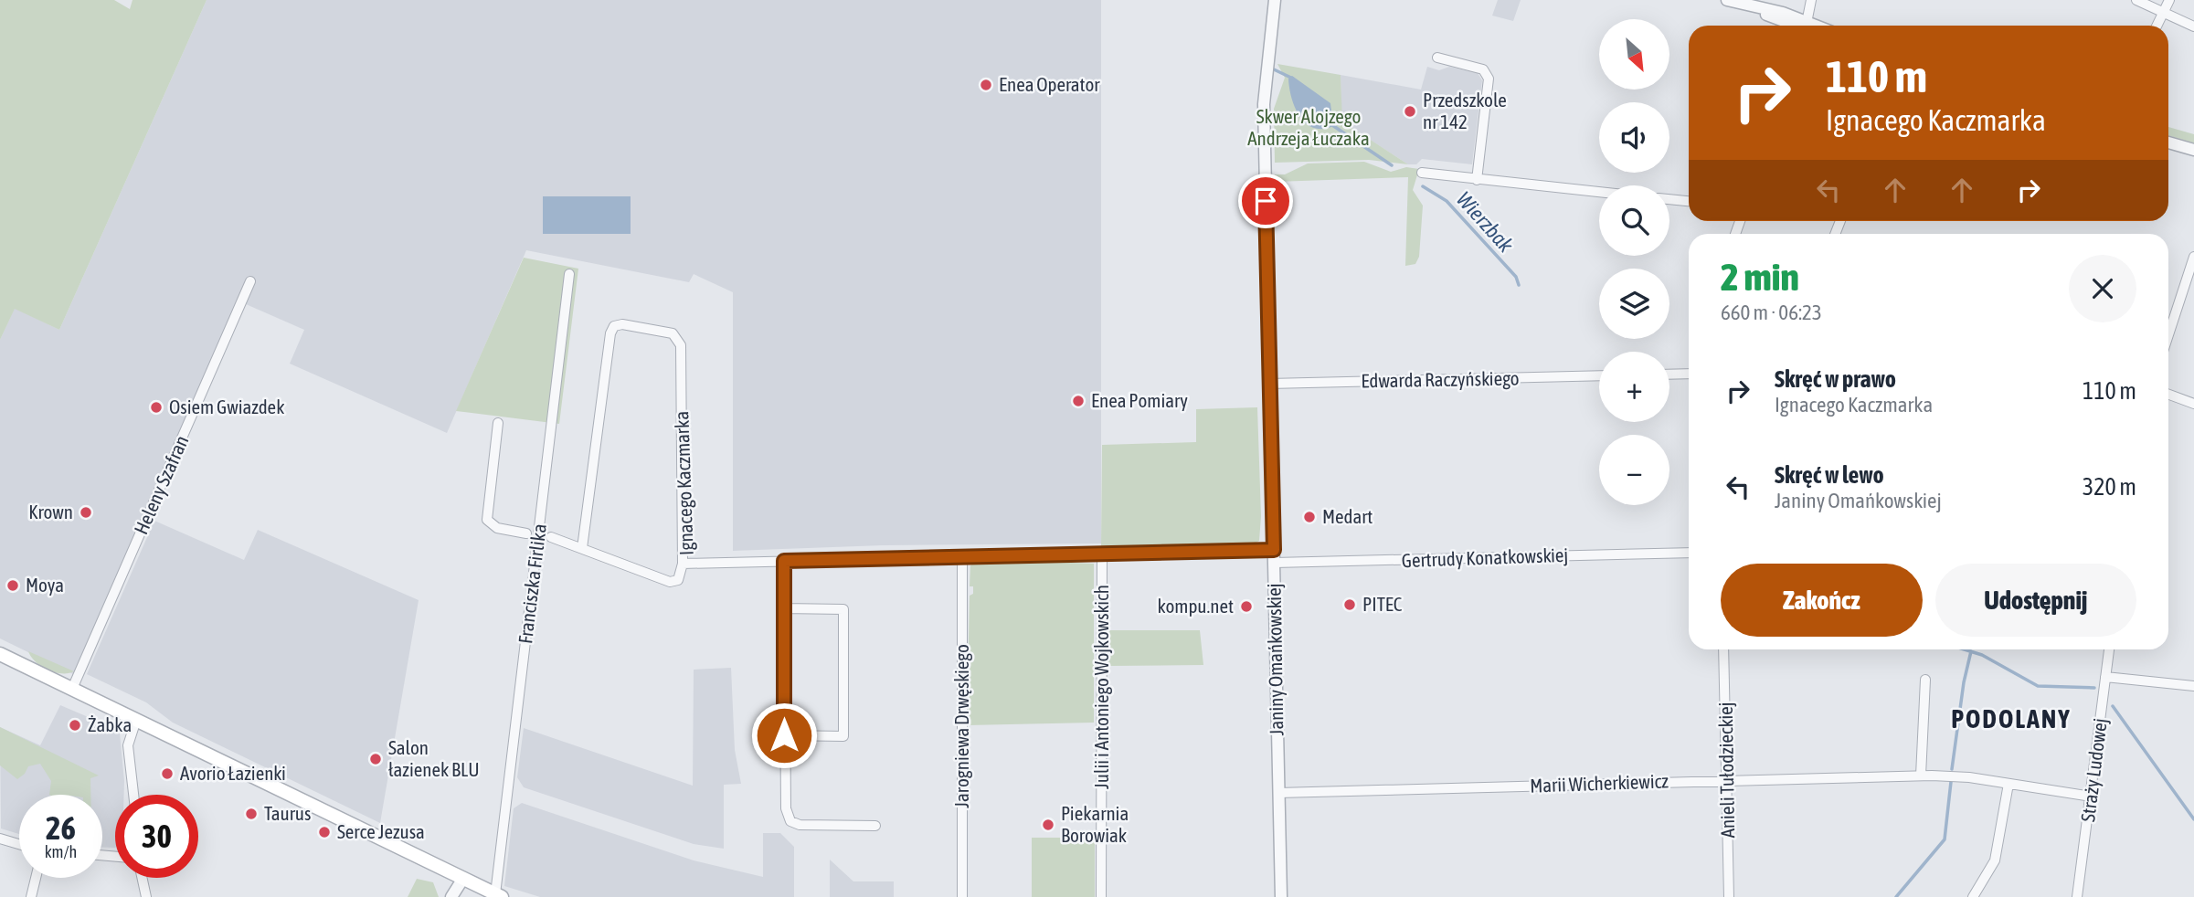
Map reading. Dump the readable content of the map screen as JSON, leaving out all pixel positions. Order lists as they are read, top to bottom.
{
  "streets": {
    "street": [
      "Edwarda Raczyńskiego",
      "Ignacego Kaczmarka",
      "Heleny Szafran",
      "Gertrudy Konatkowskiej",
      "Franciszka Firlika",
      "Janiny Omańkowskiej",
      "Julii i Antoniego Wojkowskich",
      "Jarogniewa Drwęskiego",
      "Anieli Tułodzieckiej",
      "Straży Ludowej",
      "Marii Wicherkiewicz"
    ]
  },
  "crossings": [
    ["Edwarda Raczyńskiego", "Janiny Omańkowskiej"],
    ["Ignacego Kaczmarka", "Franciszka Firlika"],
    ["Ignacego Kaczmarka", "Janiny Omańkowskiej"],
    ["Ignacego Kaczmarka", "Julii i Antoniego Wojkowskich"],
    ["Ignacego Kaczmarka", "Jarogniewa Drwęskiego"],
    ["Gertrudy Konatkowskiej", "Janiny Omańkowskiej"],
    ["Janiny Omańkowskiej", "Marii Wicherkiewicz"],
    ["Anieli Tułodzieckiej", "Marii Wicherkiewicz"],
    ["Straży Ludowej", "Marii Wicherkiewicz"]
  ],
  "districts": ["PODOLANY"],
  "water": ["Wierzbak"],
  "parks": ["Skwer Alojzego Andrzeja Łuczaka"],
  "places": [
    "Enea Operator",
    "Przedszkole nr 142",
    "Enea Pomiary",
    "Osiem Gwiazdek",
    "Krown",
    "Medart",
    "Moya",
    "PITEC",
    "kompu.net",
    "Żabka",
    "Salon łazienek BLU",
    "Avorio Łazienki",
    "Taurus",
    "Piekarnia Borowiak",
    "Serce Jezusa"
  ],
  "north": "bottom right",
  "page": {
    "map_buttons": ["+", "−"],
    "turn": ["110 m", "Ignacego Kaczmarka"],
    "heading": ["2 min", "660 m · 06:23"],
    "list": [
      {
        "name": "Skręć w prawo",
        "note": "Ignacego Kaczmarka",
        "value": "110 m"
      },
      {
        "name": "Skręć w lewo",
        "note": "Janiny Omańkowskiej",
        "value": "320 m"
      }
    ],
    "buttons": ["Zakończ", "Udostępnij"],
    "speed": "26 km/h",
    "limit": "30"
  }
}
